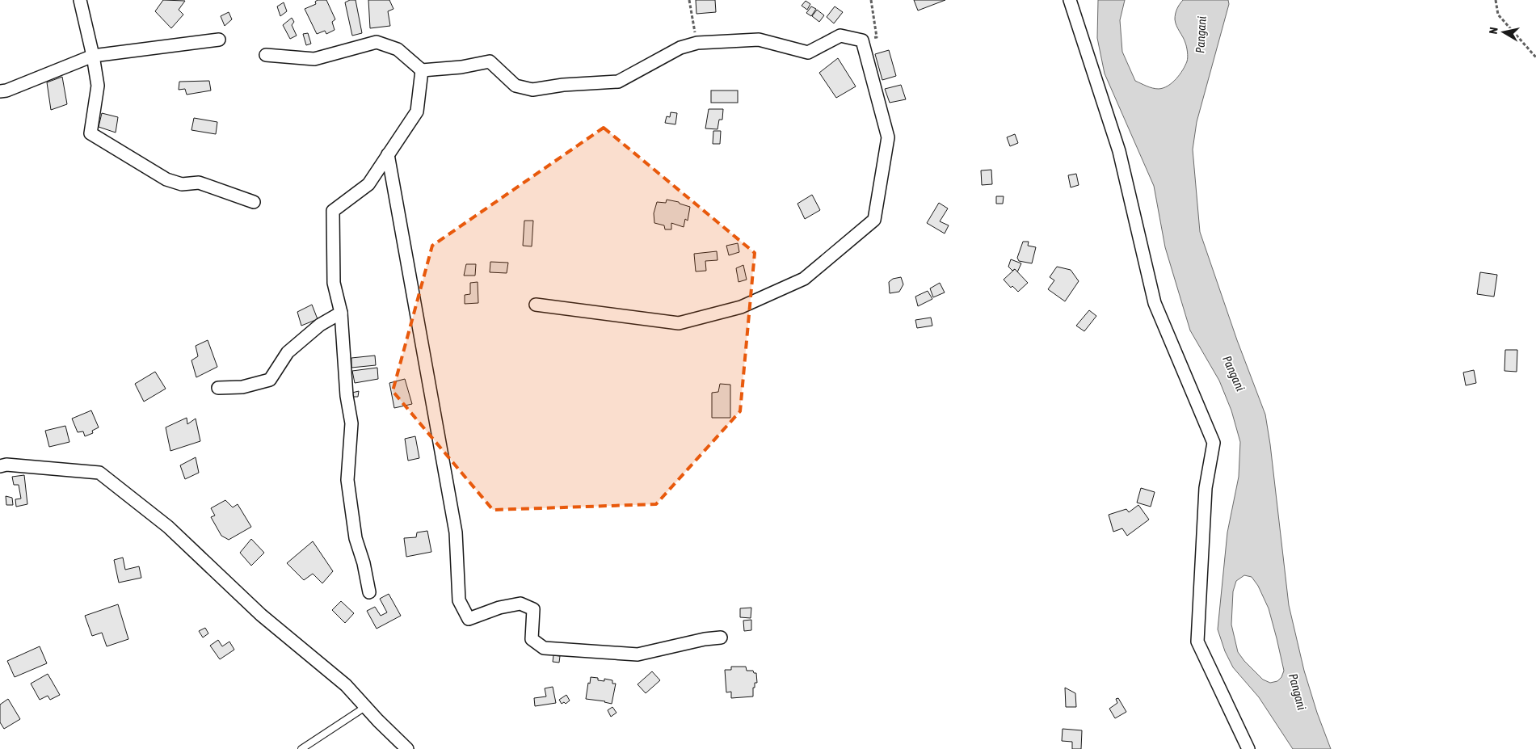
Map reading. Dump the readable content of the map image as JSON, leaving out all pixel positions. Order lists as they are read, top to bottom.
{
  "water": ["Pangani"],
  "north": "left"
}
